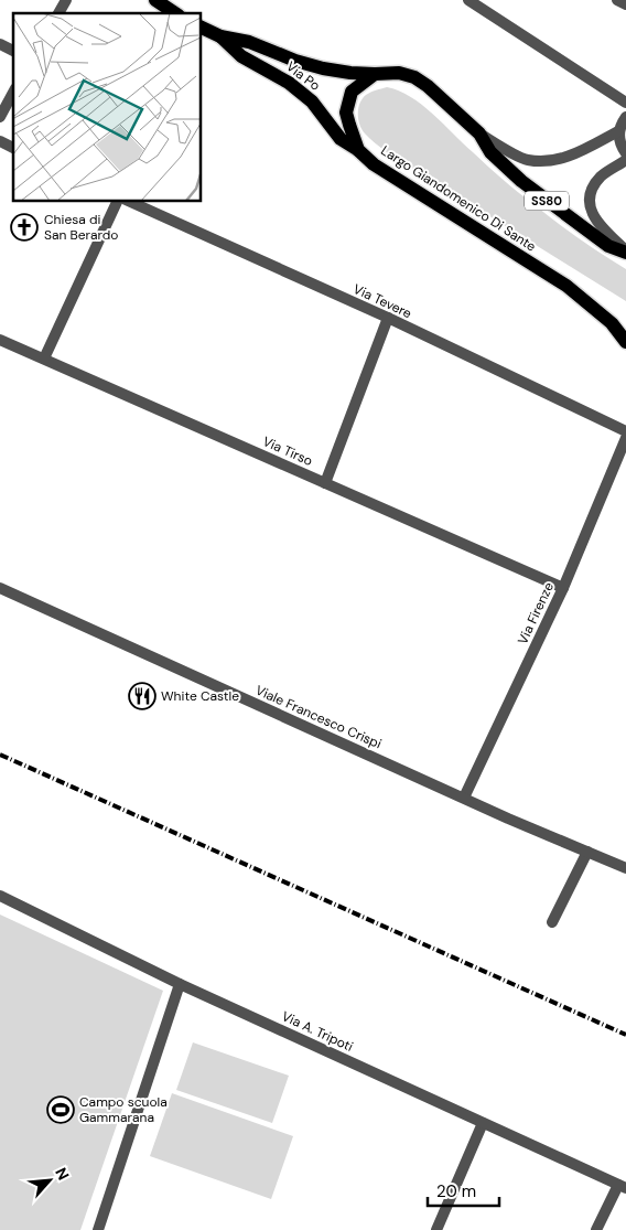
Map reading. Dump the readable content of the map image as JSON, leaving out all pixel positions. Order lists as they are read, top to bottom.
{
  "streets": {
    "main road": ["Via Po", "Largo Giandomenico Di Sante", "SS80"],
    "street": [
      "Via Tevere",
      "Via Tirso",
      "Via Firenze",
      "Viale Francesco Crispi",
      "Via A. Tripoti"
    ]
  },
  "crossings": [
    ["Via Po", "Largo Giandomenico Di Sante"],
    ["Via Po", "SS80"],
    ["Largo Giandomenico Di Sante", "SS80"],
    ["Via Tirso", "Via Firenze"],
    ["Via Firenze", "Viale Francesco Crispi"]
  ],
  "places": {
    "church": ["Chiesa di San Berardo"],
    "restaurant": ["White Castle"],
    "sports": ["Campo scuola Gammarana"]
  },
  "scale_bar": "20 m",
  "north": "top right"
}
